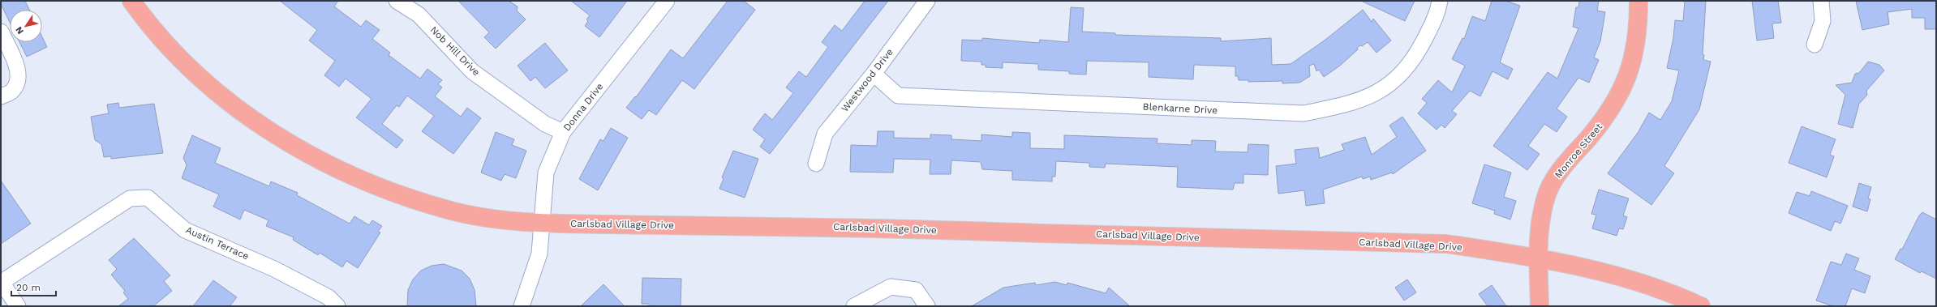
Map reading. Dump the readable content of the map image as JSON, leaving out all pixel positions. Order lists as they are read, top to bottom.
{
  "streets": {
    "main road": ["Monroe Street", "Carlsbad Village Drive"],
    "street": [
      "Nob Hill Drive",
      "Westwood Drive",
      "Donna Drive",
      "Blenkarne Drive",
      "Austin Terrace"
    ]
  },
  "crossings": [
    ["Nob Hill Drive", "Donna Drive"],
    ["Westwood Drive", "Blenkarne Drive"],
    ["Donna Drive", "Carlsbad Village Drive"],
    ["Monroe Street", "Carlsbad Village Drive"]
  ],
  "scale_bar": "20 m",
  "north": "bottom left"
}
